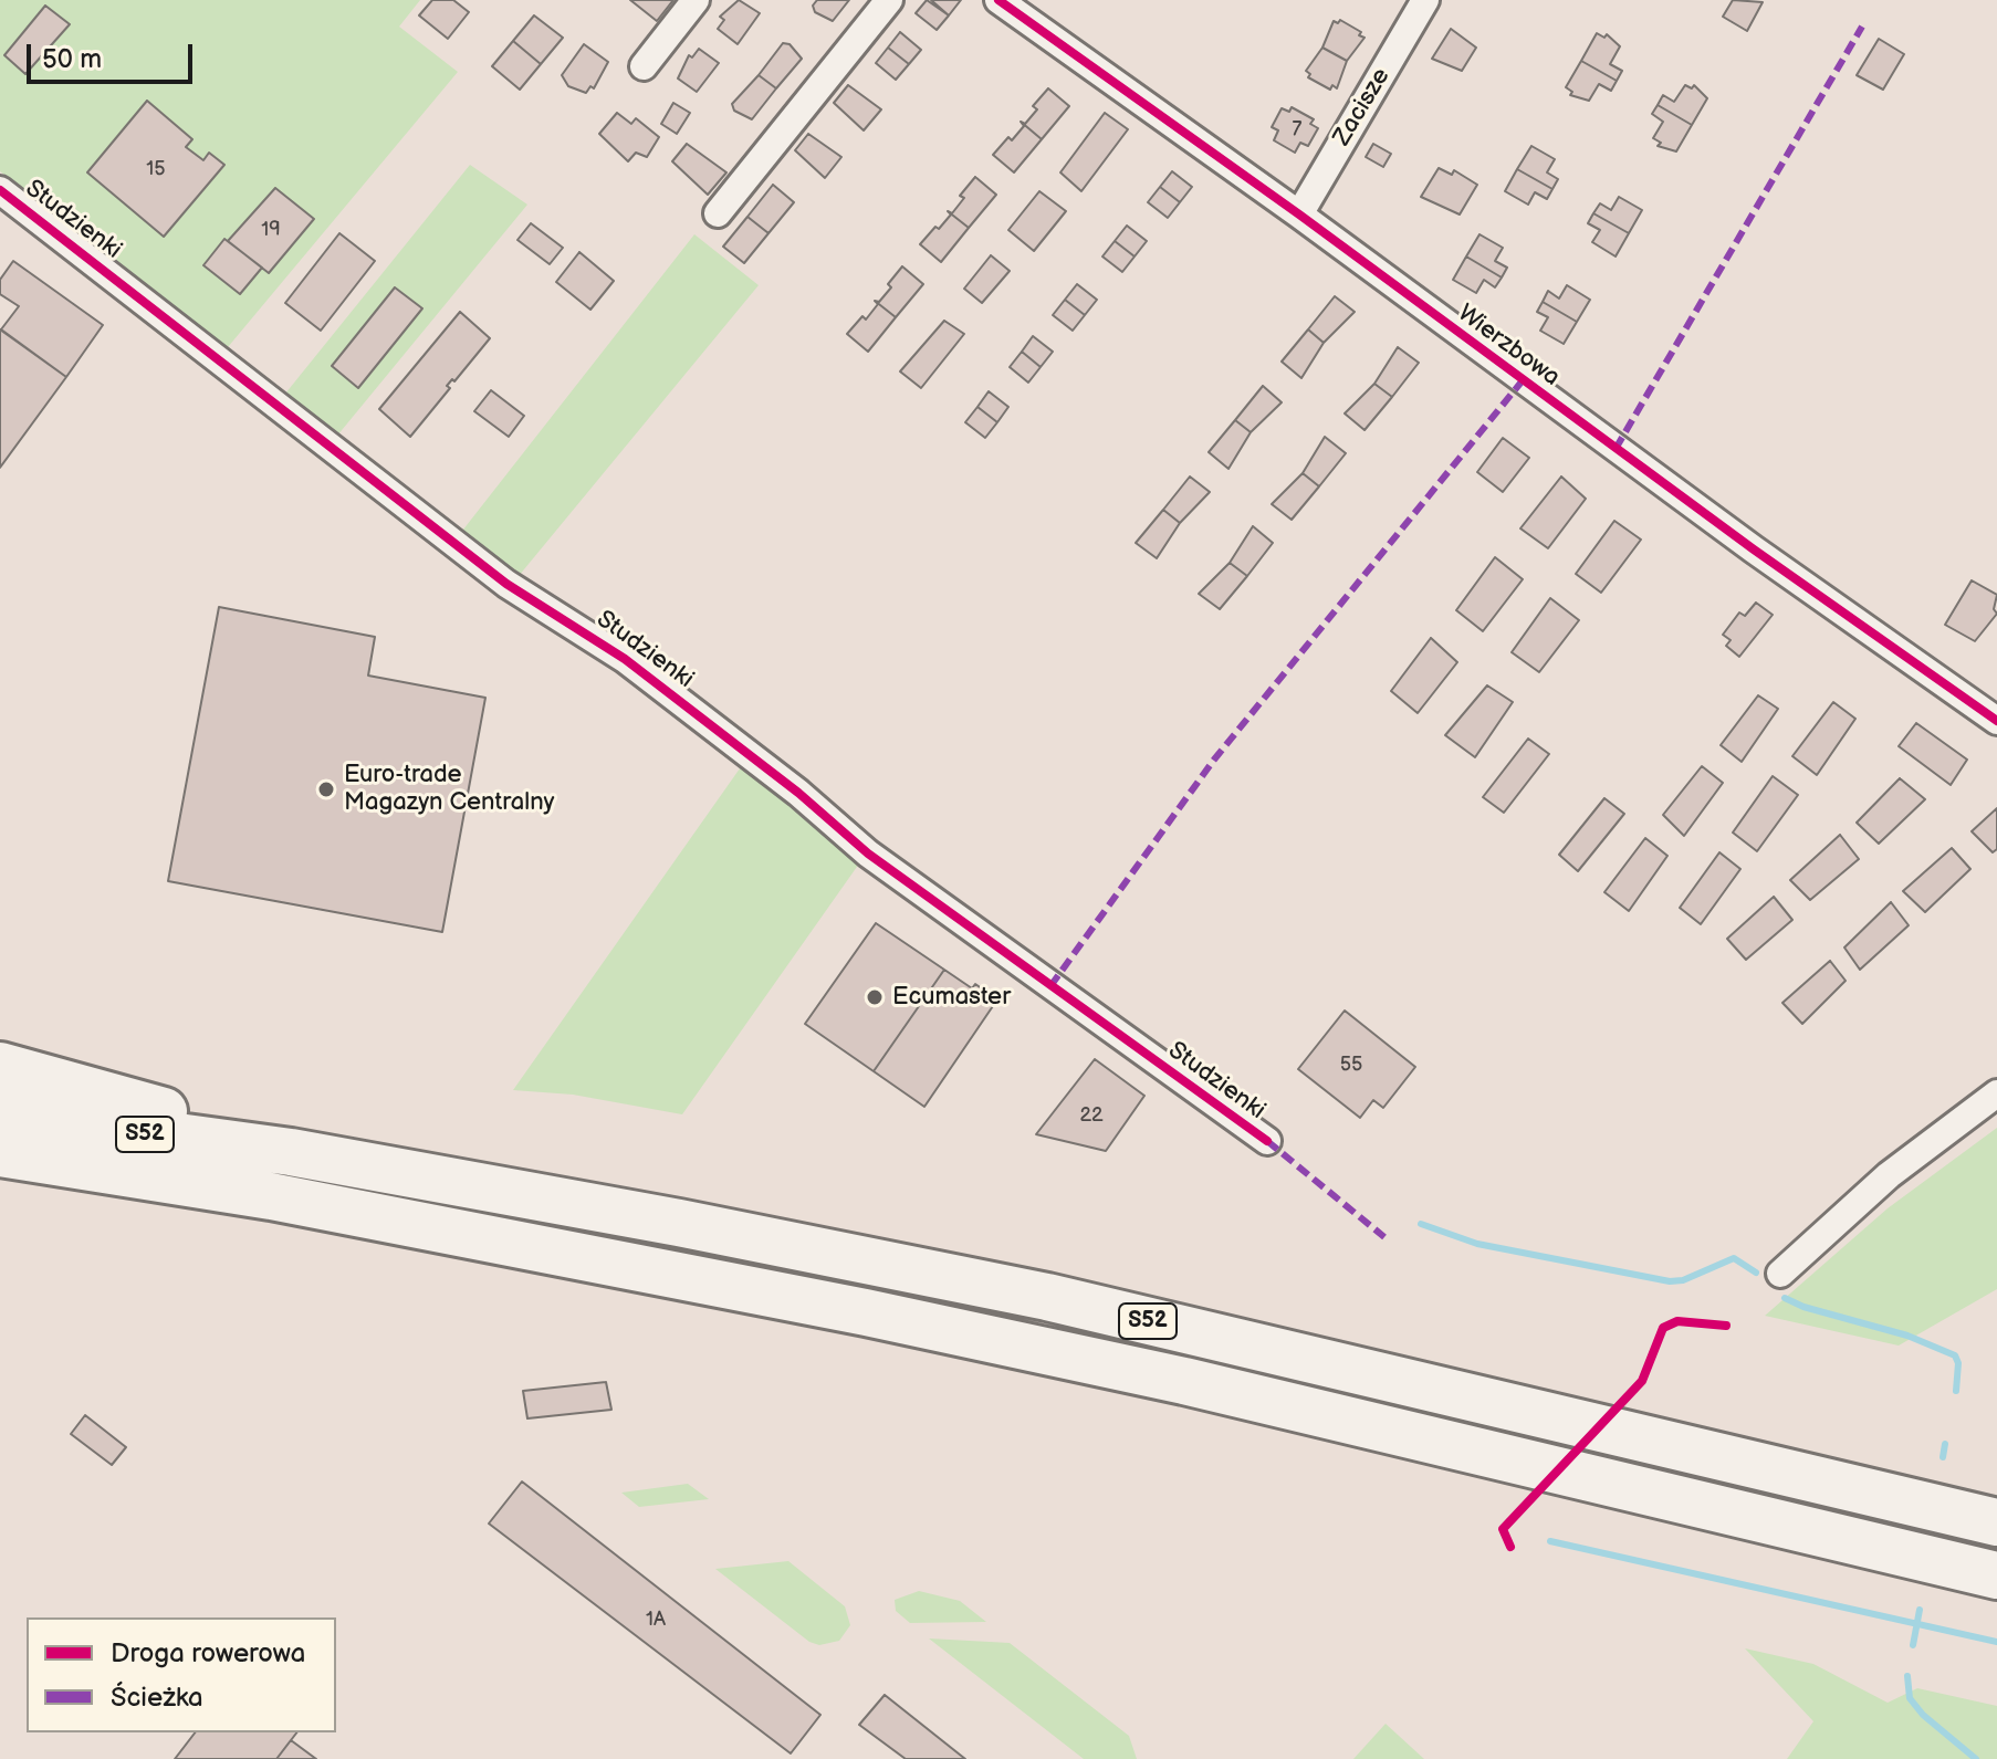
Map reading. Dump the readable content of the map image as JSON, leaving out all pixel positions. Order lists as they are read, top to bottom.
{
  "streets": {
    "highway": ["S52"],
    "street": ["Zacisze", "Studzienki", "Wierzbowa"]
  },
  "crossings": [
    ["Zacisze", "Wierzbowa"]
  ],
  "places": ["Euro-trade Magazyn Centralny", "Ecumaster"],
  "house_numbers": [
    "7",
    "15",
    "19",
    "55",
    "22",
    "1A"
  ],
  "legend": ["Droga rowerowa", "Ścieżka"],
  "scale_bar": "50 m"
}
